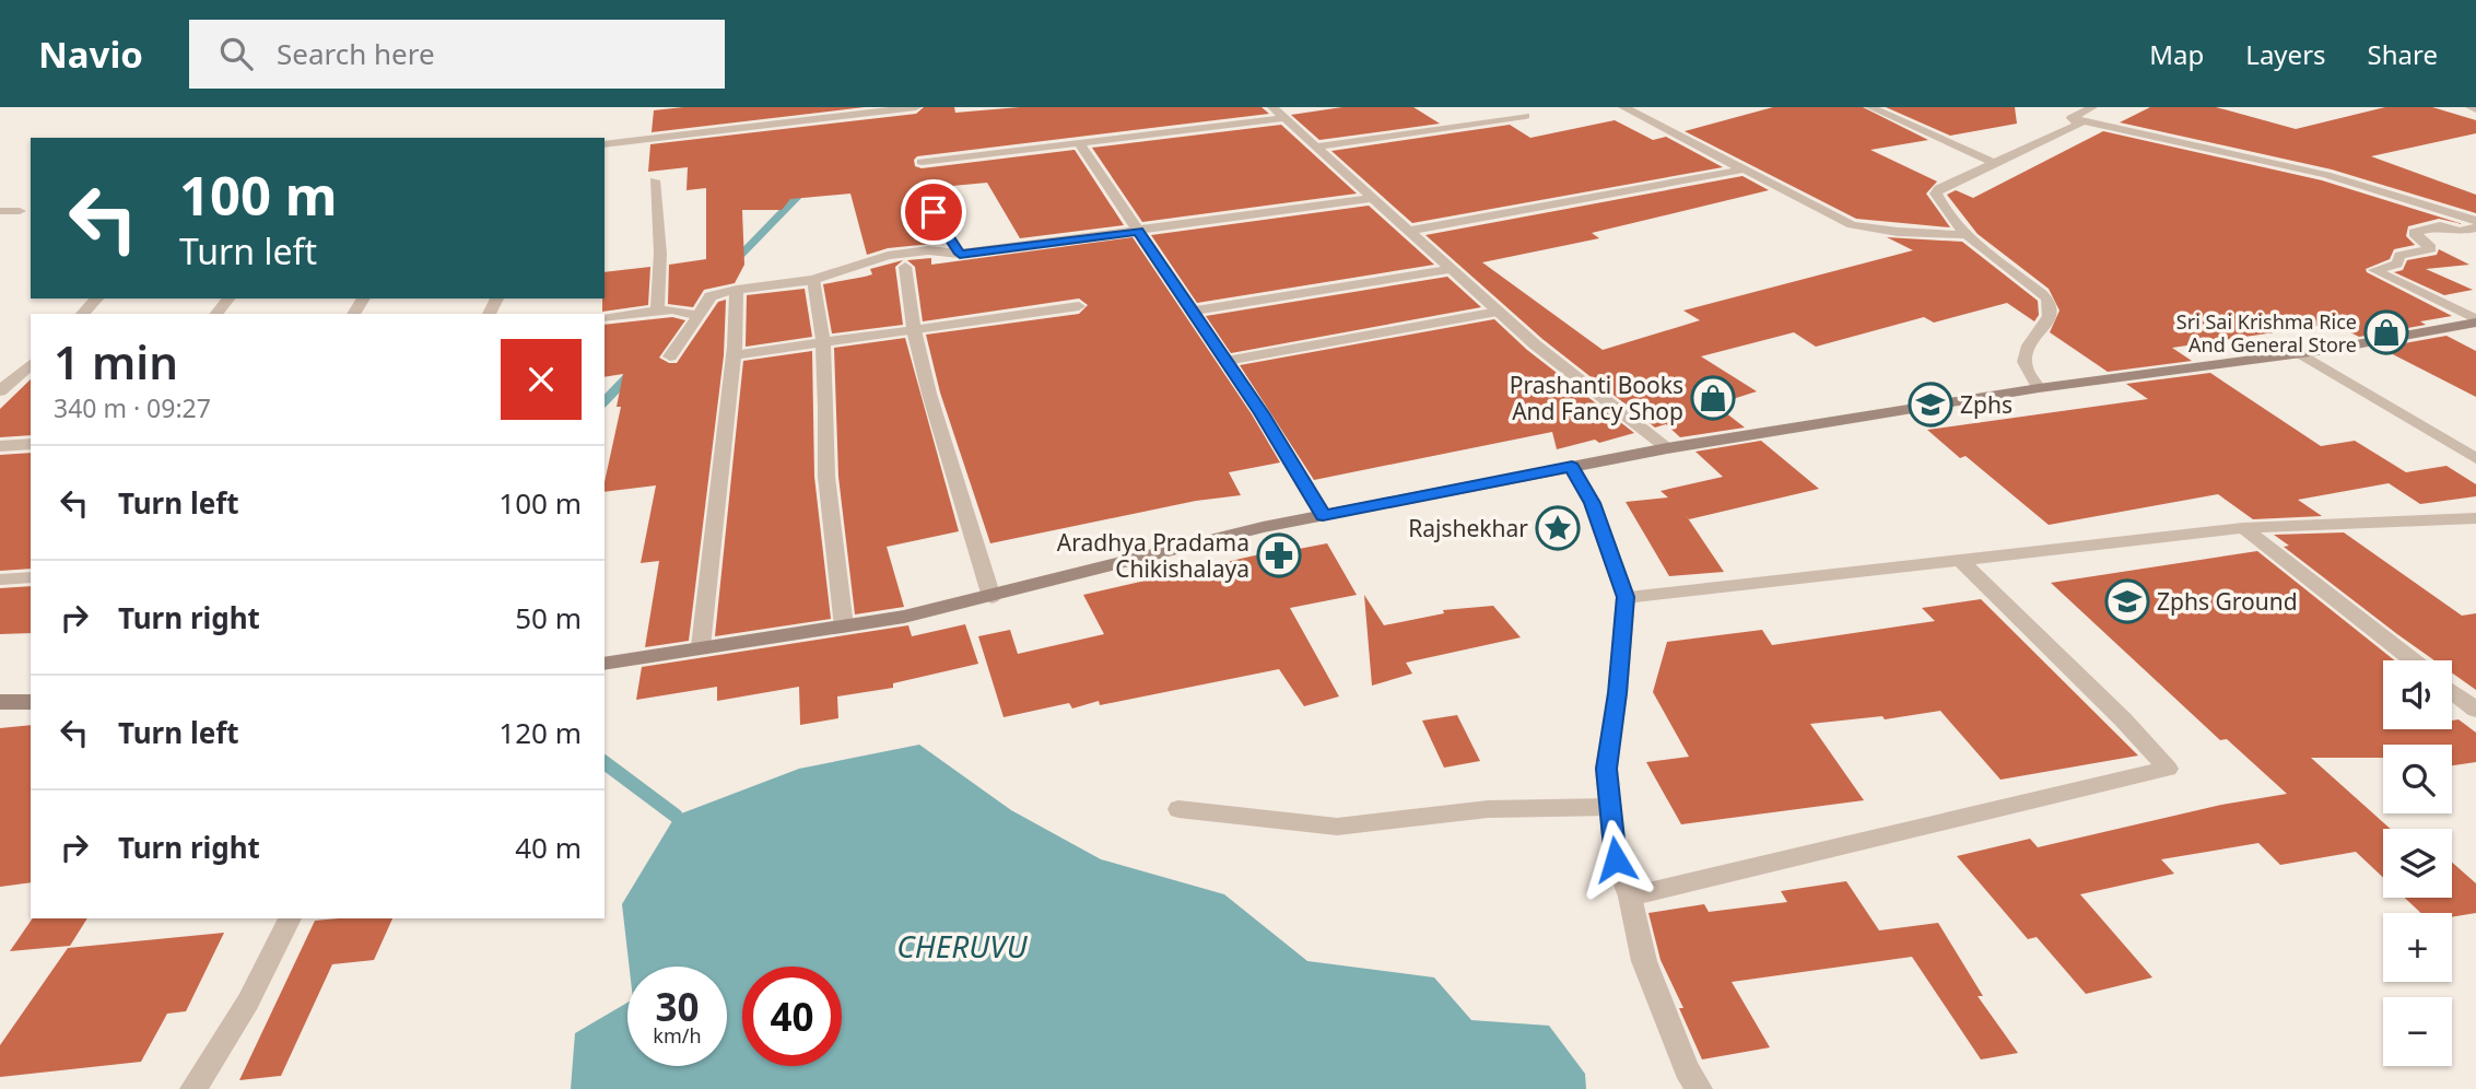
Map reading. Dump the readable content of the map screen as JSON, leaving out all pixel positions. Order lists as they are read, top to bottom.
{
  "water": ["CHERUVU"],
  "places": {
    "shop": ["Sri Sai Krishma Rice And General Store", "Prashanti Books And Fancy Shop"],
    "school or university": ["Zphs", "Zphs Ground"],
    "place": ["Rajshekhar"],
    "pharmacy": ["Aradhya Pradama Chikishalaya"]
  },
  "page": {
    "header": "Navio",
    "search": "Search here",
    "nav": ["Map", "Layers", "Share"],
    "turn": ["100 m", "Turn left"],
    "heading": ["1 min", "340 m · 09:27"],
    "list": [
      {
        "name": "Turn left",
        "value": "100 m"
      },
      {
        "name": "Turn right",
        "value": "50 m"
      },
      {
        "name": "Turn left",
        "value": "120 m"
      },
      {
        "name": "Turn right",
        "value": "40 m"
      }
    ],
    "map_buttons": ["+", "−"],
    "speed": "30 km/h",
    "limit": "40"
  }
}
